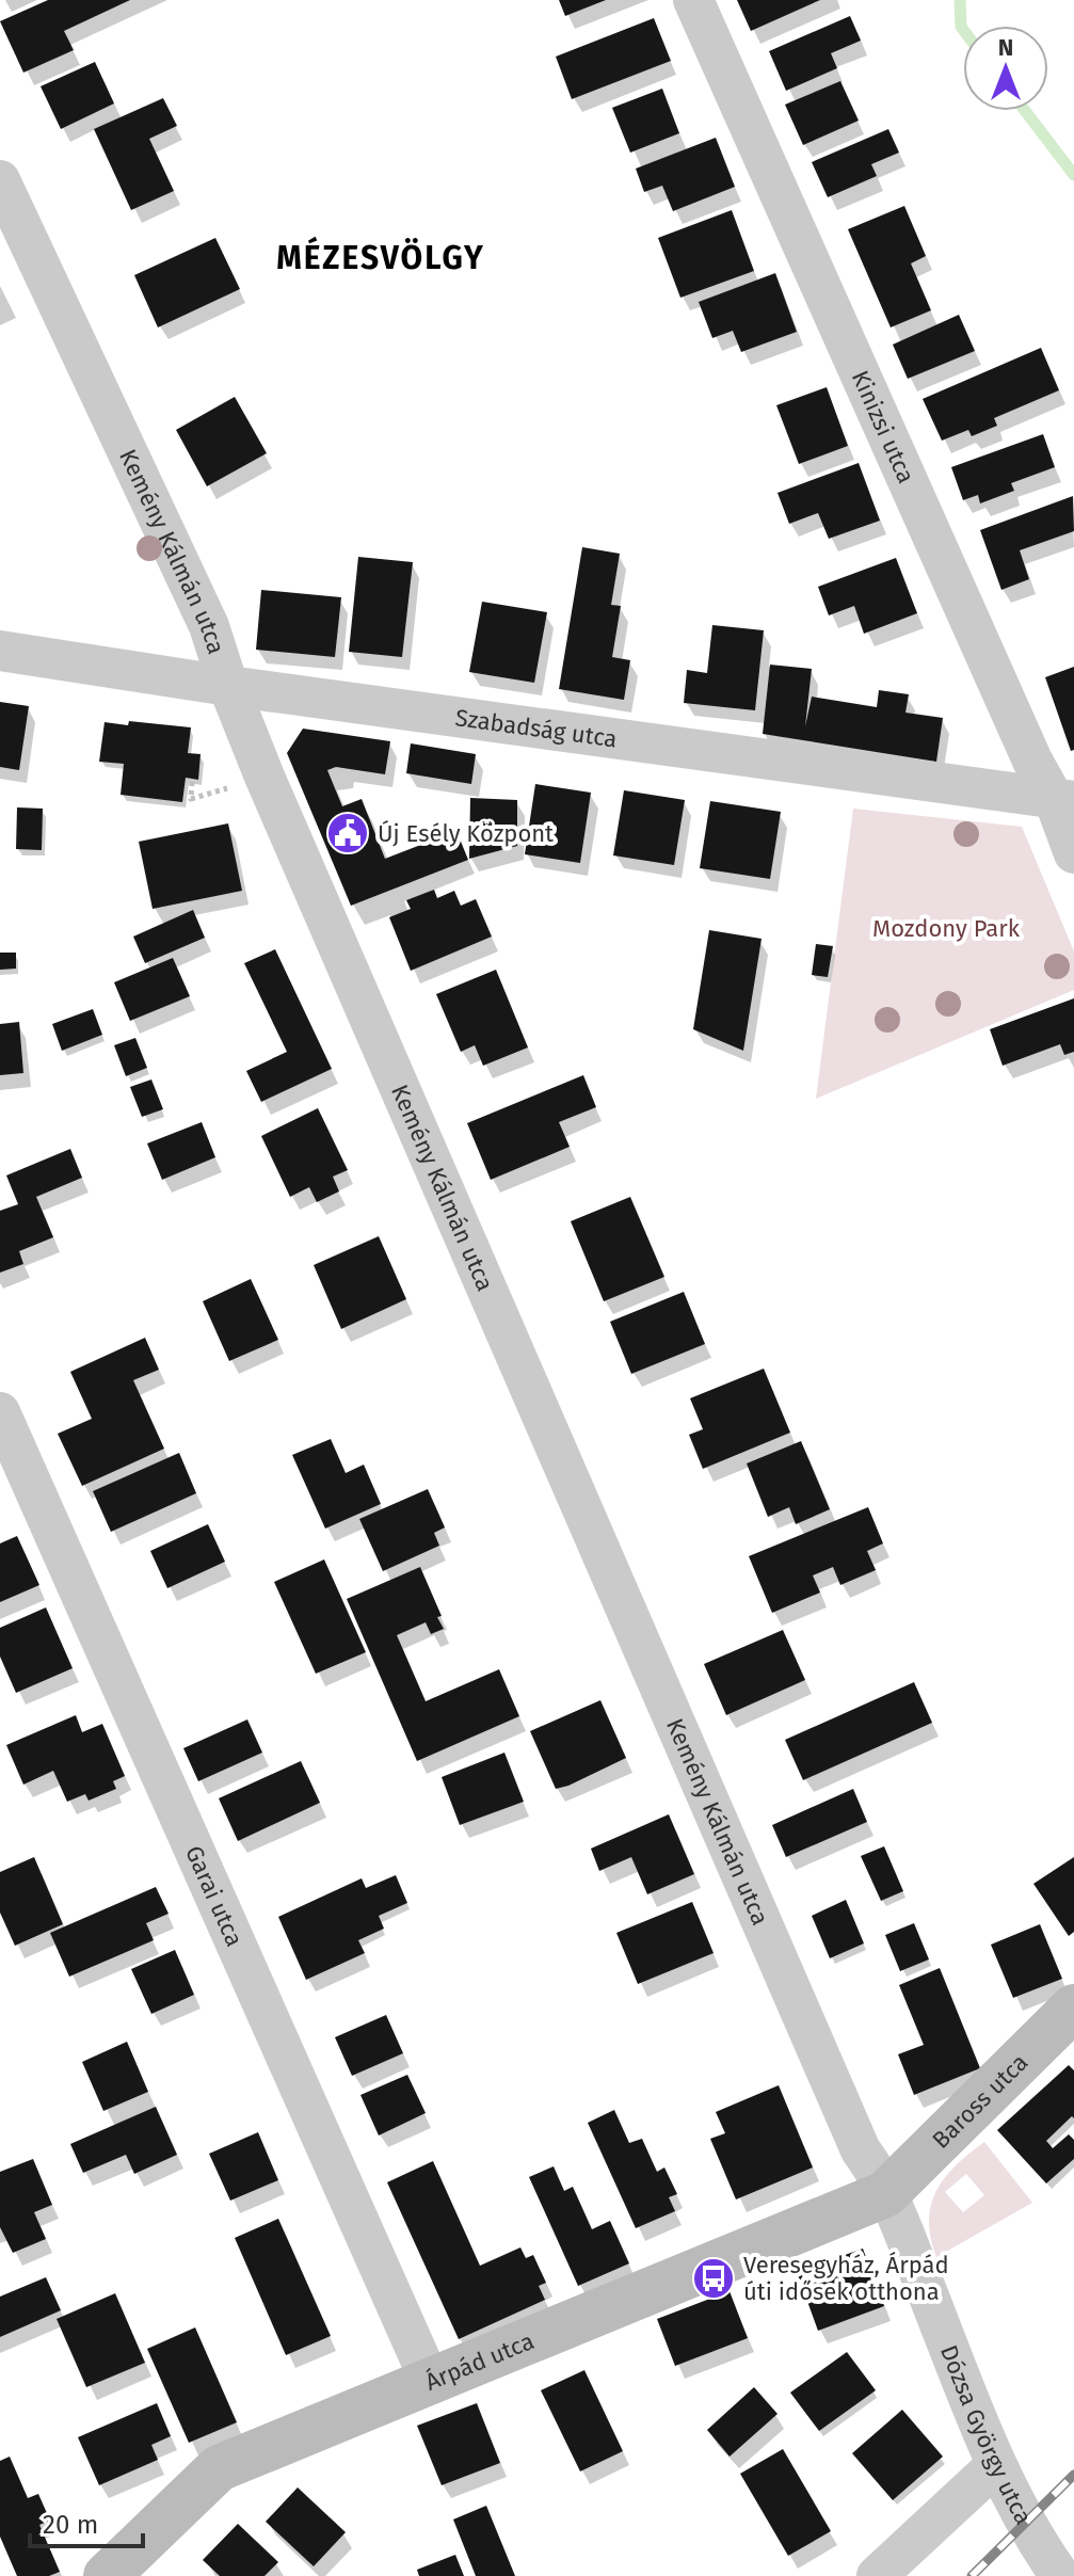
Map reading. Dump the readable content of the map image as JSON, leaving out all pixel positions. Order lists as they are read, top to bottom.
{
  "streets": {
    "street": [
      "Kinizsi utca",
      "Kemény Kálmán utca",
      "Szabadság utca",
      "Garai utca",
      "Baross utca",
      "Árpád utca",
      "Dózsa György utca"
    ]
  },
  "crossings": [
    ["Kinizsi utca", "Szabadság utca"],
    ["Kemény Kálmán utca", "Szabadság utca"],
    ["Kemény Kálmán utca", "Baross utca"],
    ["Kemény Kálmán utca", "Árpád utca"],
    ["Kemény Kálmán utca", "Dózsa György utca"],
    ["Garai utca", "Árpád utca"],
    ["Baross utca", "Árpád utca"],
    ["Baross utca", "Dózsa György utca"],
    ["Árpád utca", "Dózsa György utca"]
  ],
  "districts": ["MÉZESVÖLGY"],
  "parks": ["Mozdony Park"],
  "places": {
    "public building": ["Új Esély Központ"],
    "bus stop": ["Veresegyház, Árpád úti idősek otthona"]
  },
  "scale_bar": "20 m",
  "north": "top"
}
